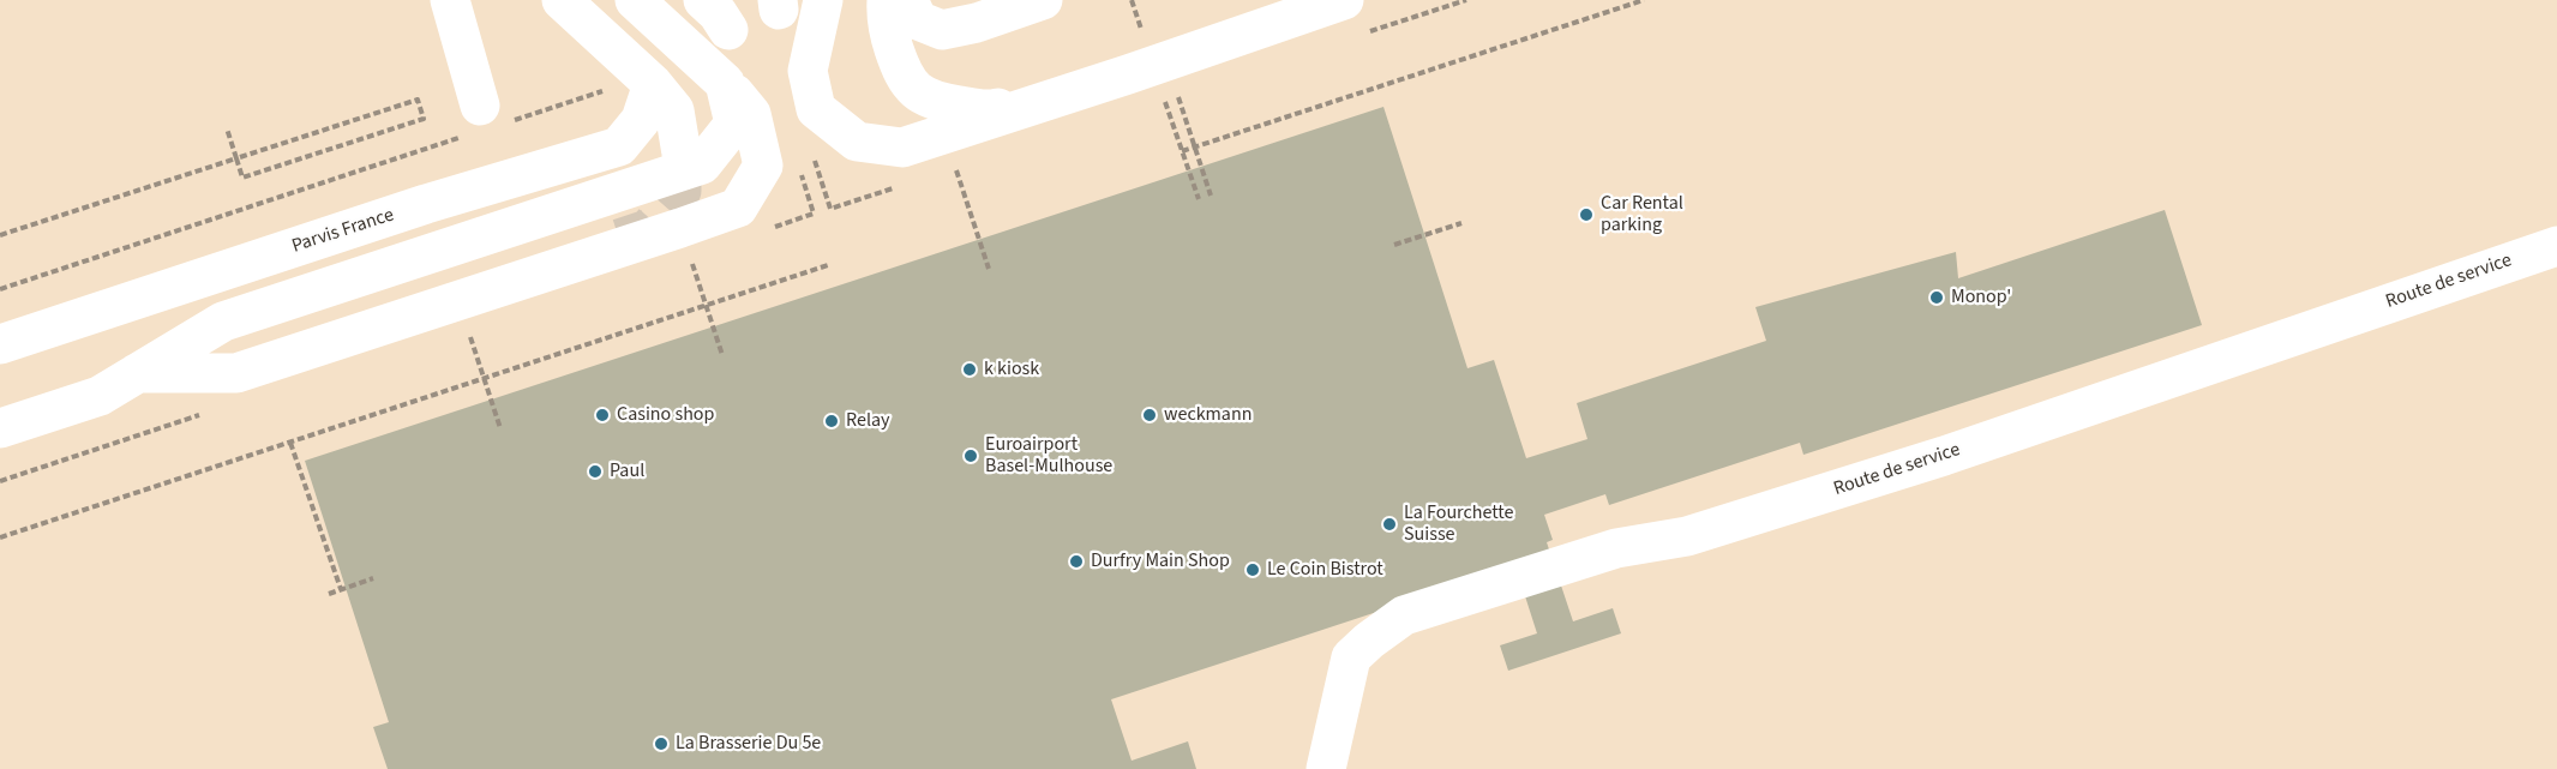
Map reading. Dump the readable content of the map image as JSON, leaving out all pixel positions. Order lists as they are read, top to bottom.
{
  "streets": {
    "street": ["Parvis France", "Route de service"]
  },
  "places": [
    "Car Rental parking",
    "Monop'",
    "k kiosk",
    "Casino shop",
    "weckmann",
    "Relay",
    "Euroairport Basel-Mulhouse",
    "Paul",
    "La Fourchette Suisse",
    "Durfry Main Shop",
    "Le Coin Bistrot",
    "La Brasserie Du 5e"
  ]
}
